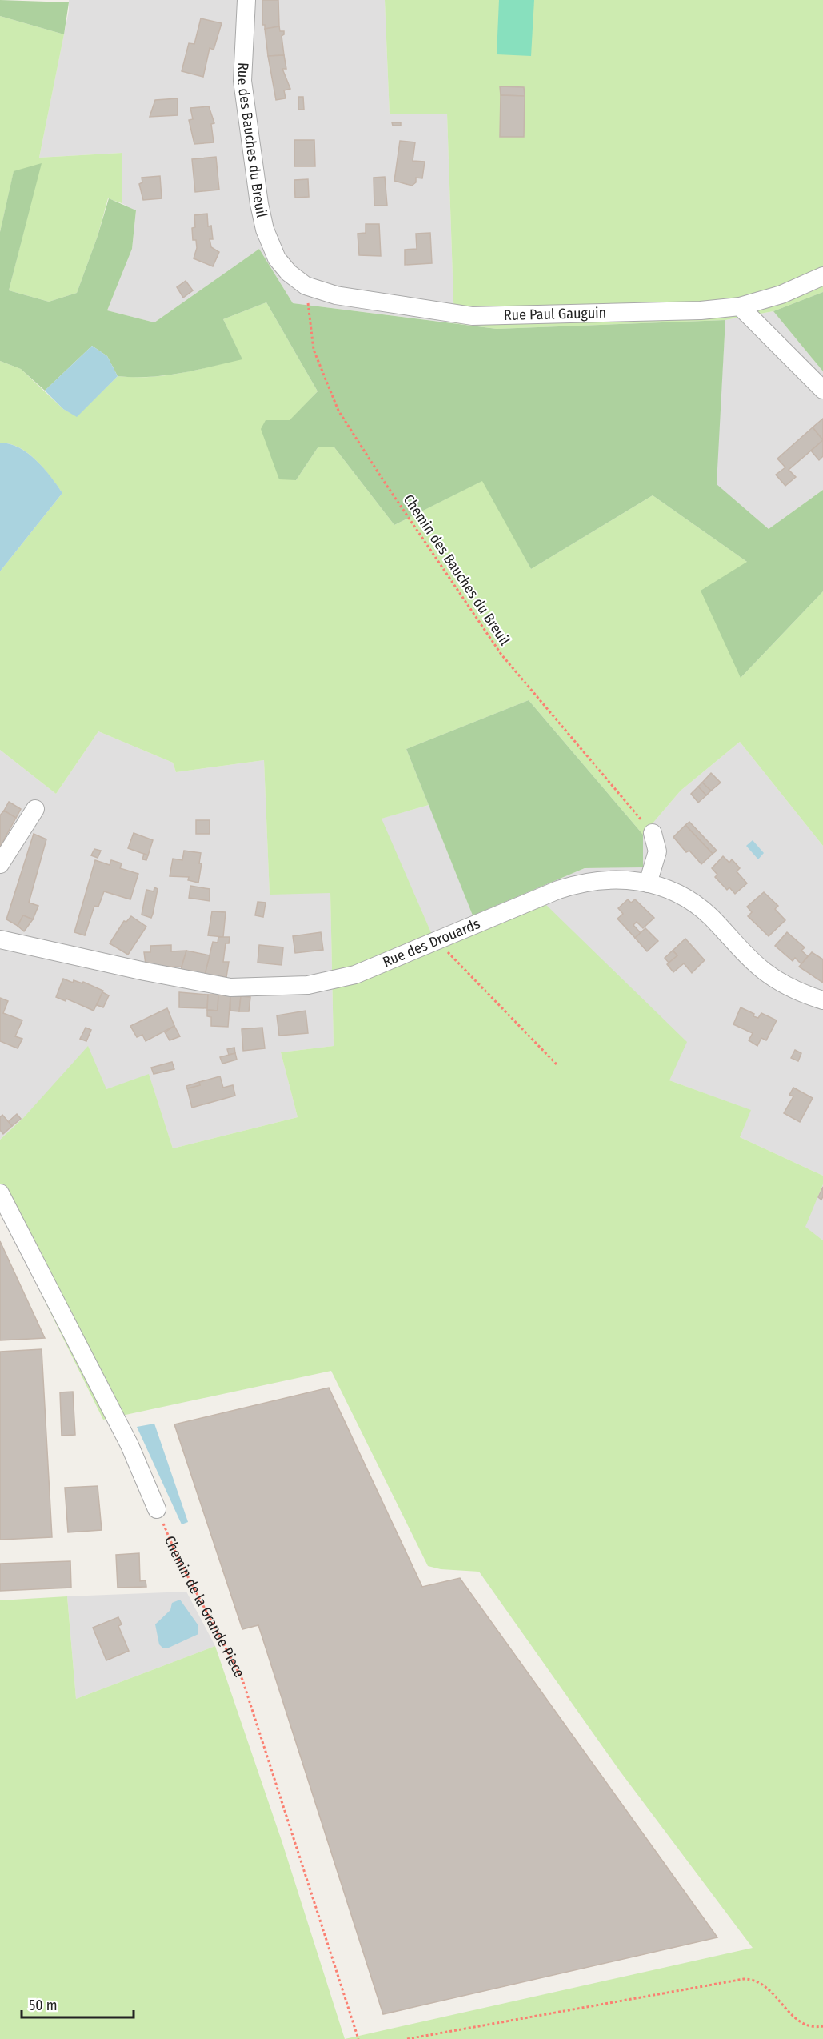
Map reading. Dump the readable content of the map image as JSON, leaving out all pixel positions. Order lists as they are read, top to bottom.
{
  "streets": {
    "street": ["Rue des Bauches du Breuil", "Rue Paul Gauguin", "Rue des Drouards"],
    "path": ["Chemin des Bauches du Breuil", "Chemin de la Grande Piece"]
  },
  "crossings": [
    ["Rue des Bauches du Breuil", "Rue Paul Gauguin"],
    ["Rue Paul Gauguin", "Chemin des Bauches du Breuil"]
  ],
  "scale_bar": "50 m"
}
